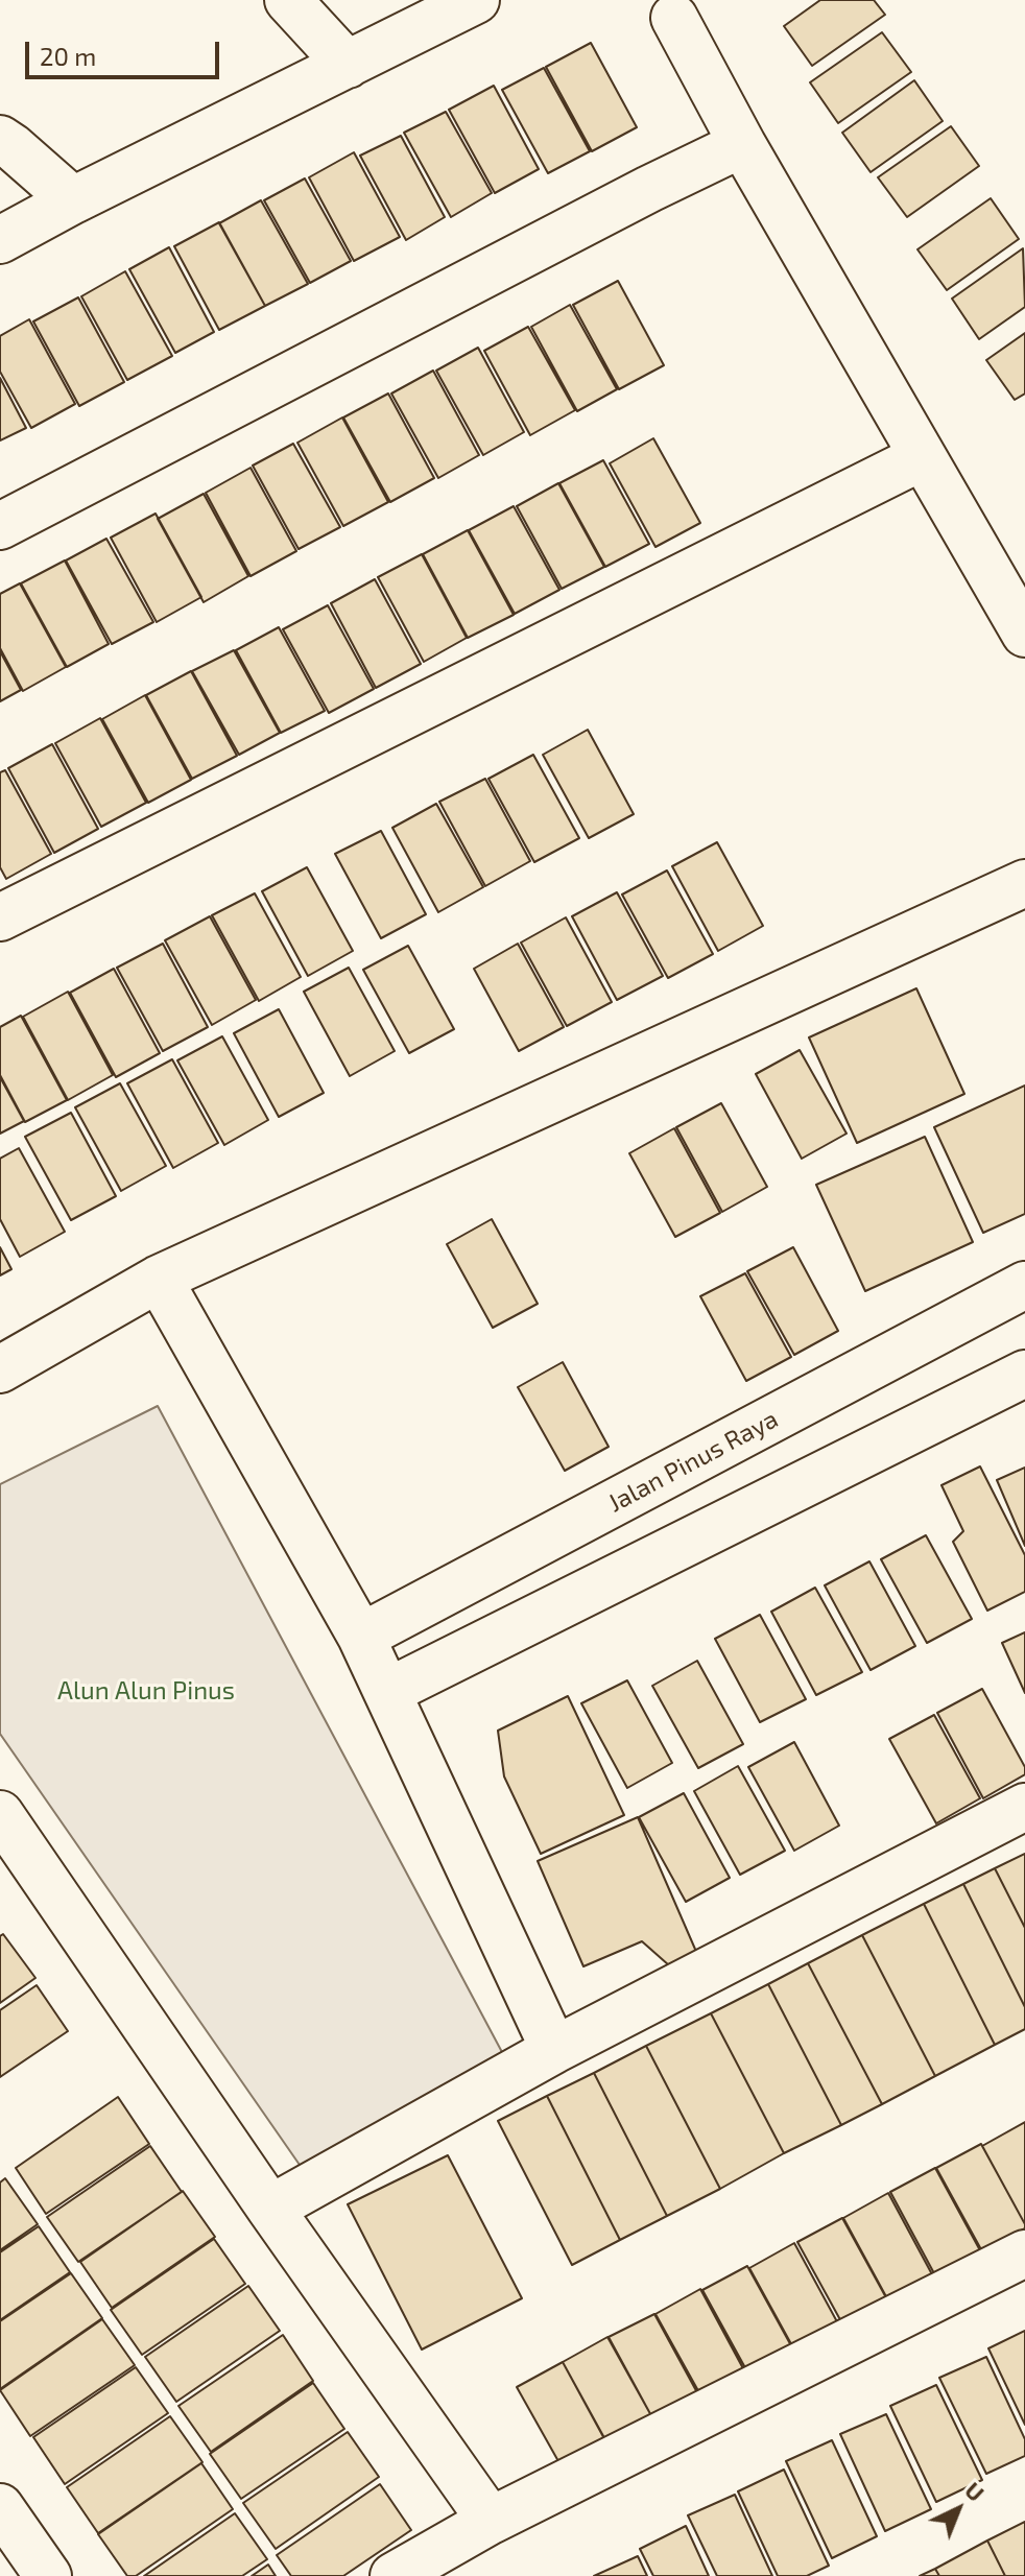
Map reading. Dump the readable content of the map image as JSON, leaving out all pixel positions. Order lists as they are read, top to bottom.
{
  "streets": {
    "street": ["Jalan Pinus Raya"]
  },
  "parks": ["Alun Alun Pinus"],
  "scale_bar": "20 m",
  "north": "top right"
}
